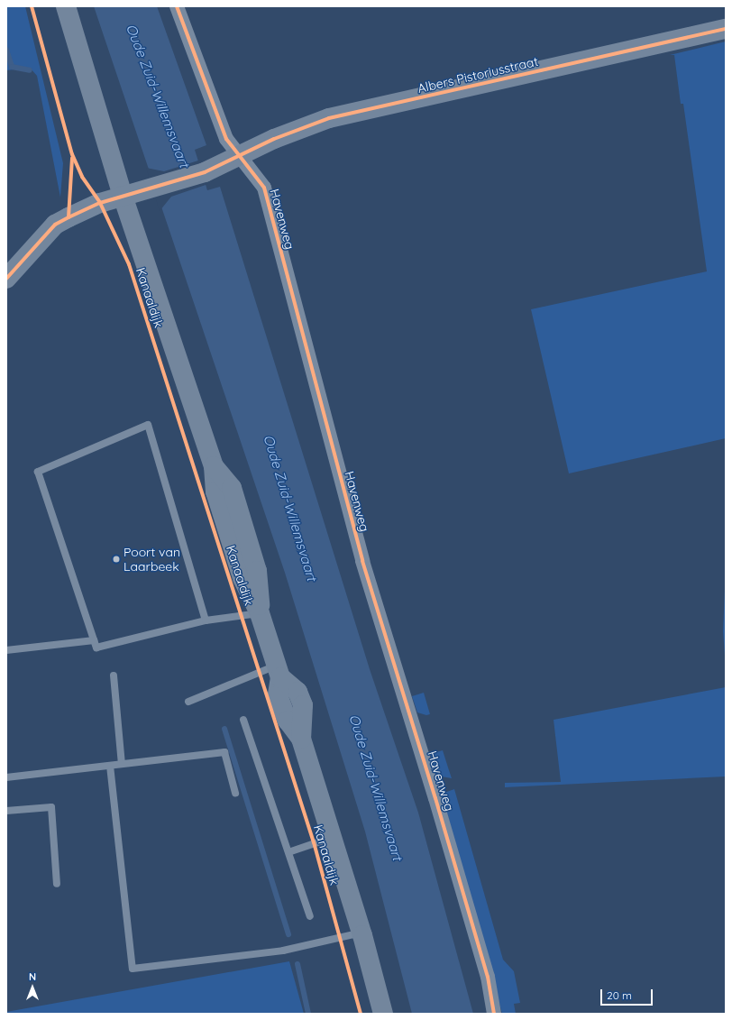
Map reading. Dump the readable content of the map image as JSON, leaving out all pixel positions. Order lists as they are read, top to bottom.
{
  "streets": {
    "main road": ["Albers Pistoriusstraat", "Kanaaldijk"],
    "street": ["Havenweg"]
  },
  "crossings": [
    ["Albers Pistoriusstraat", "Havenweg"],
    ["Albers Pistoriusstraat", "Kanaaldijk"]
  ],
  "water": ["Oude Zuid-Willemsvaart"],
  "places": ["Poort van Laarbeek"],
  "scale_bar": "20 m",
  "north": "top"
}
